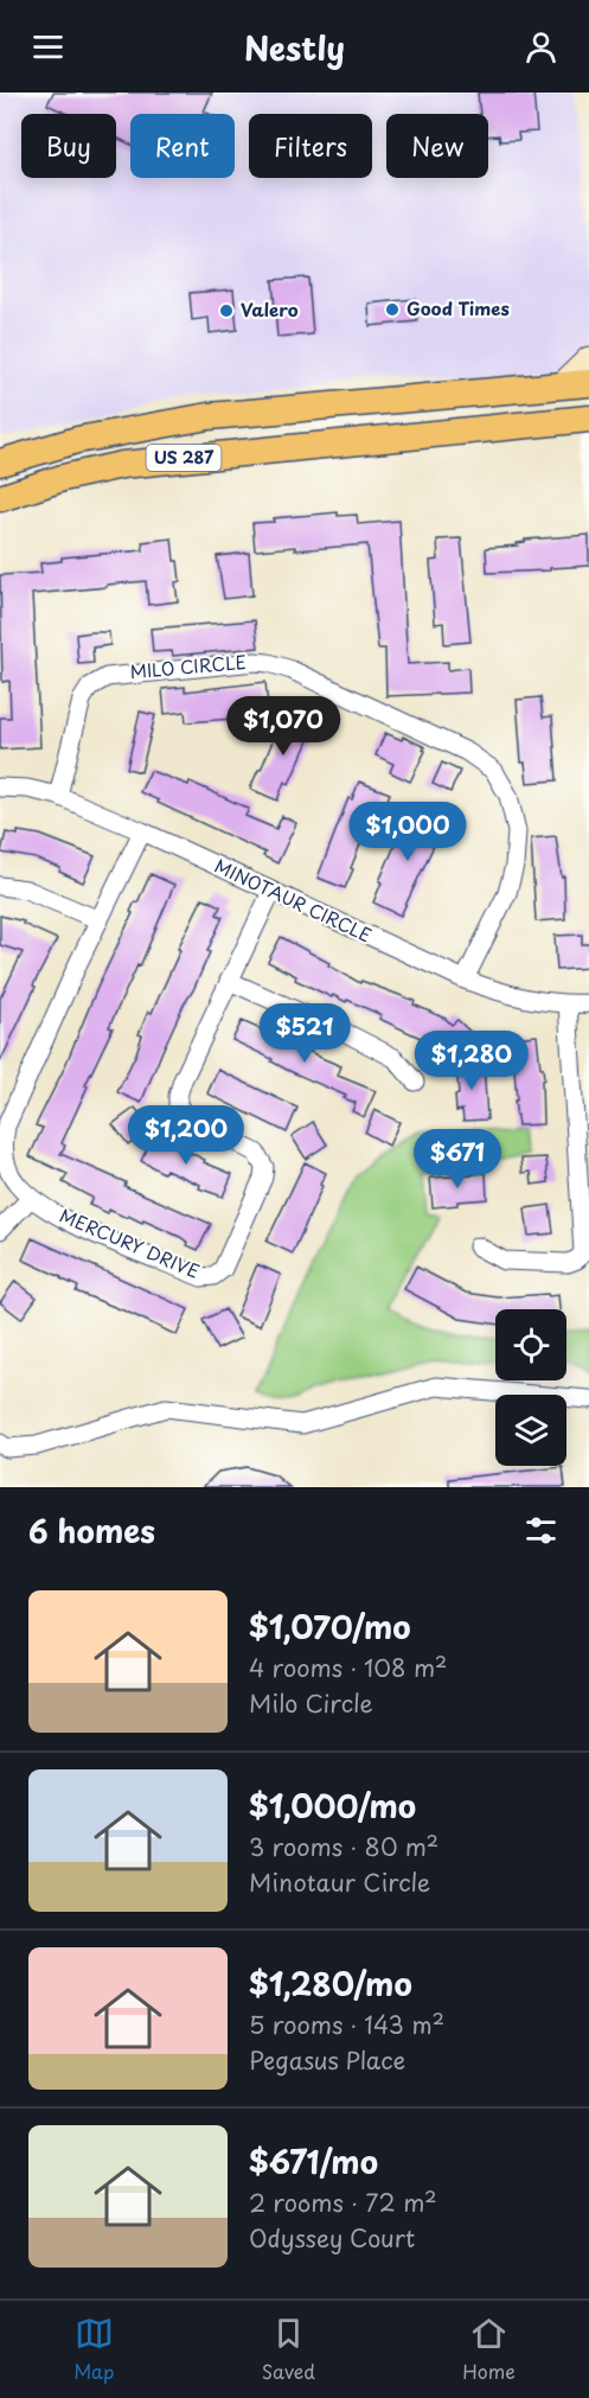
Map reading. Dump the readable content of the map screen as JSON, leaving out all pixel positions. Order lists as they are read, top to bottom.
{
  "streets": {
    "main road": ["US 287"],
    "street": ["MILO CIRCLE", "MINOTAUR CIRCLE", "MERCURY DRIVE"]
  },
  "crossings": [
    ["MILO CIRCLE", "MINOTAUR CIRCLE"],
    ["MINOTAUR CIRCLE", "MERCURY DRIVE"]
  ],
  "places": ["Good Times", "Valero"],
  "page": {
    "header": "Nestly",
    "chip": [
      "Buy",
      "Rent",
      "Filters",
      "New"
    ],
    "price": [
      "$1,070",
      "$1,000",
      "$521",
      "$1,280",
      "$1,200",
      "$671"
    ],
    "heading": "6 homes",
    "list": [
      {
        "name": "$1,070/mo",
        "note": "4 rooms · 108 m² · Milo Circle"
      },
      {
        "name": "$1,000/mo",
        "note": "3 rooms · 80 m² · Minotaur Circle"
      },
      {
        "name": "$1,280/mo",
        "note": "5 rooms · 143 m² · Pegasus Place"
      },
      {
        "name": "$671/mo",
        "note": "2 rooms · 72 m² · Odyssey Court"
      }
    ],
    "tabs": ["Map", "Saved", "Home"]
  }
}
